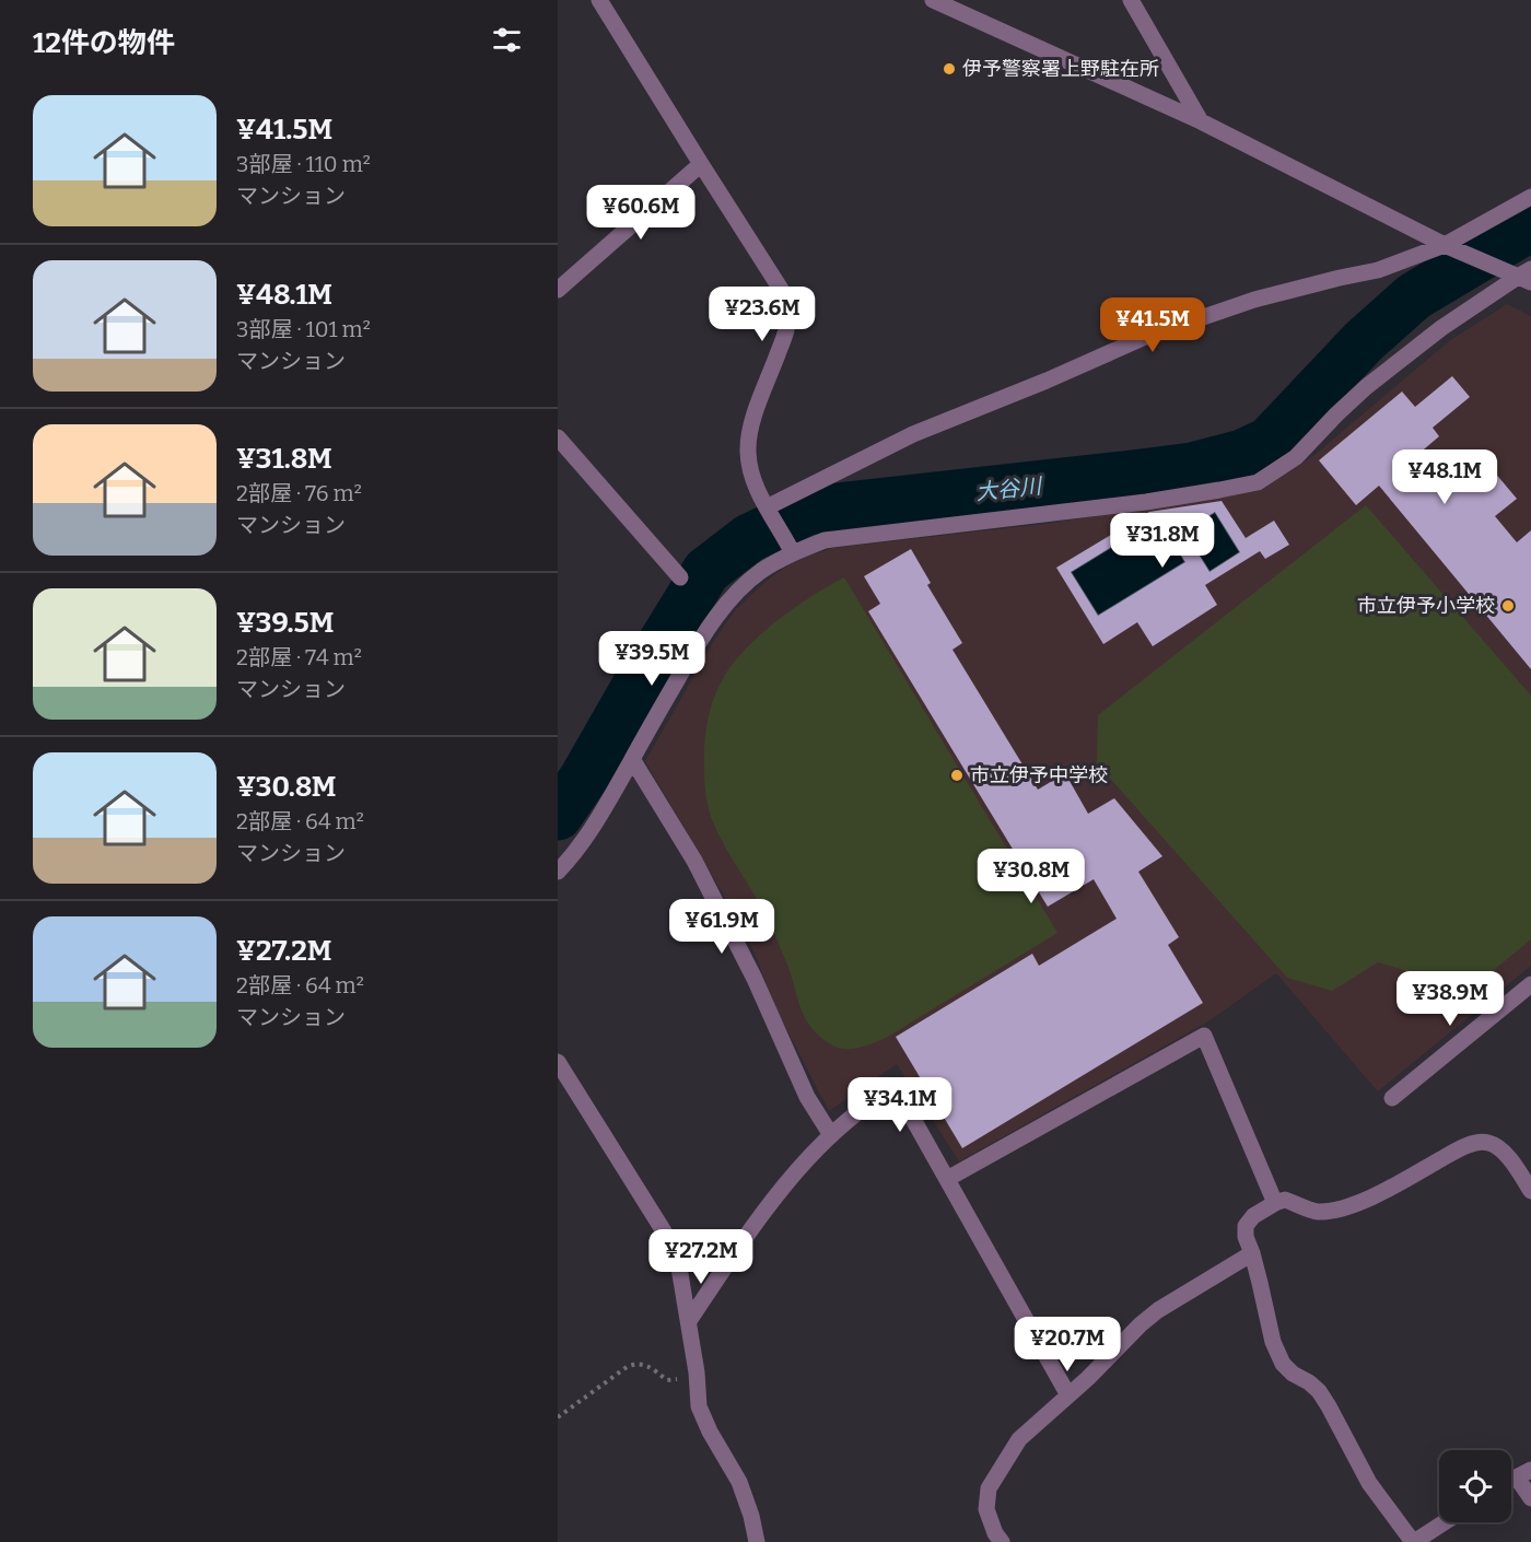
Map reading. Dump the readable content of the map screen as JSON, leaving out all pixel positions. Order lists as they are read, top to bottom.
{
  "water": ["大谷川"],
  "places": ["伊予警察署上野駐在所", "市立伊予小学校", "市立伊予中学校"],
  "page": {
    "heading": "12件の物件",
    "list": [
      {
        "name": "¥41.5M",
        "note": "3部屋 · 110 m² · マンション"
      },
      {
        "name": "¥48.1M",
        "note": "3部屋 · 101 m² · マンション"
      },
      {
        "name": "¥31.8M",
        "note": "2部屋 · 76 m² · マンション"
      },
      {
        "name": "¥39.5M",
        "note": "2部屋 · 74 m² · マンション"
      },
      {
        "name": "¥30.8M",
        "note": "2部屋 · 64 m² · マンション"
      },
      {
        "name": "¥27.2M",
        "note": "2部屋 · 64 m² · マンション"
      }
    ],
    "price": [
      "¥60.6M",
      "¥23.6M",
      "¥41.5M",
      "¥48.1M",
      "¥31.8M",
      "¥39.5M",
      "¥30.8M",
      "¥61.9M",
      "¥38.9M",
      "¥34.1M",
      "¥27.2M",
      "¥20.7M"
    ]
  }
}
